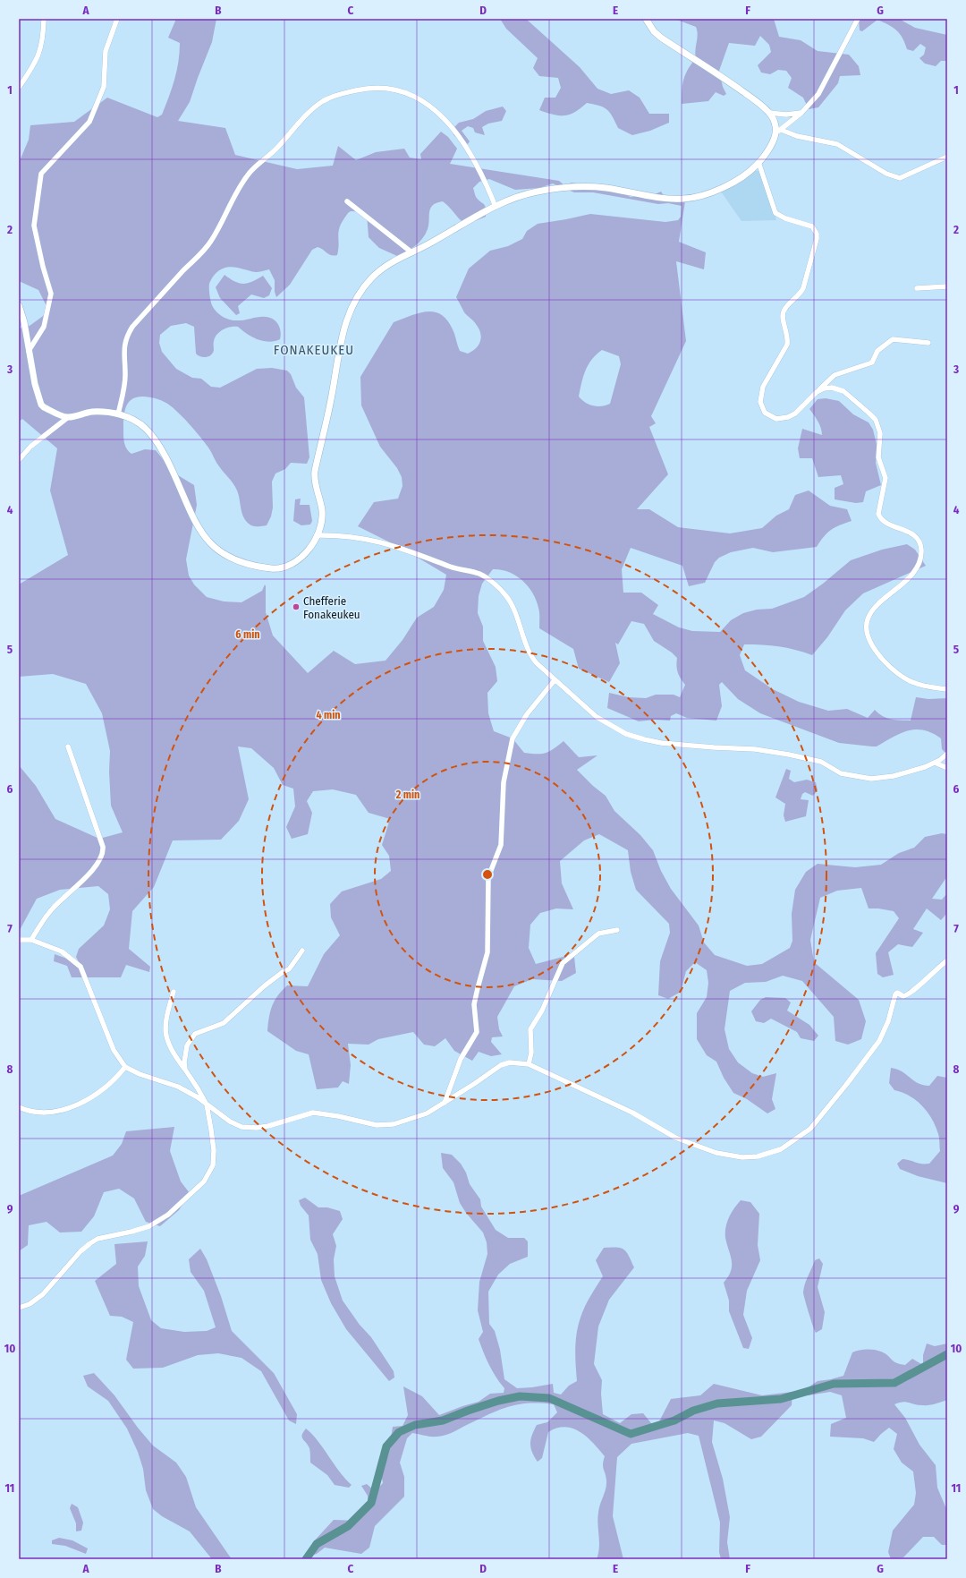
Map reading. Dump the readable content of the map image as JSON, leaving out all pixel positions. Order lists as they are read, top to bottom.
{
  "districts": ["FONAKEUKEU"],
  "places": ["Chefferie Fonakeukeu"],
  "grid": {
    "columns": [
      "A",
      "B",
      "C",
      "D",
      "E",
      "F",
      "G"
    ],
    "rows": [
      "1",
      "2",
      "3",
      "4",
      "5",
      "6",
      "7",
      "8",
      "9",
      "10",
      "11"
    ]
  },
  "rings": ["6 min", "4 min", "2 min"]
}
